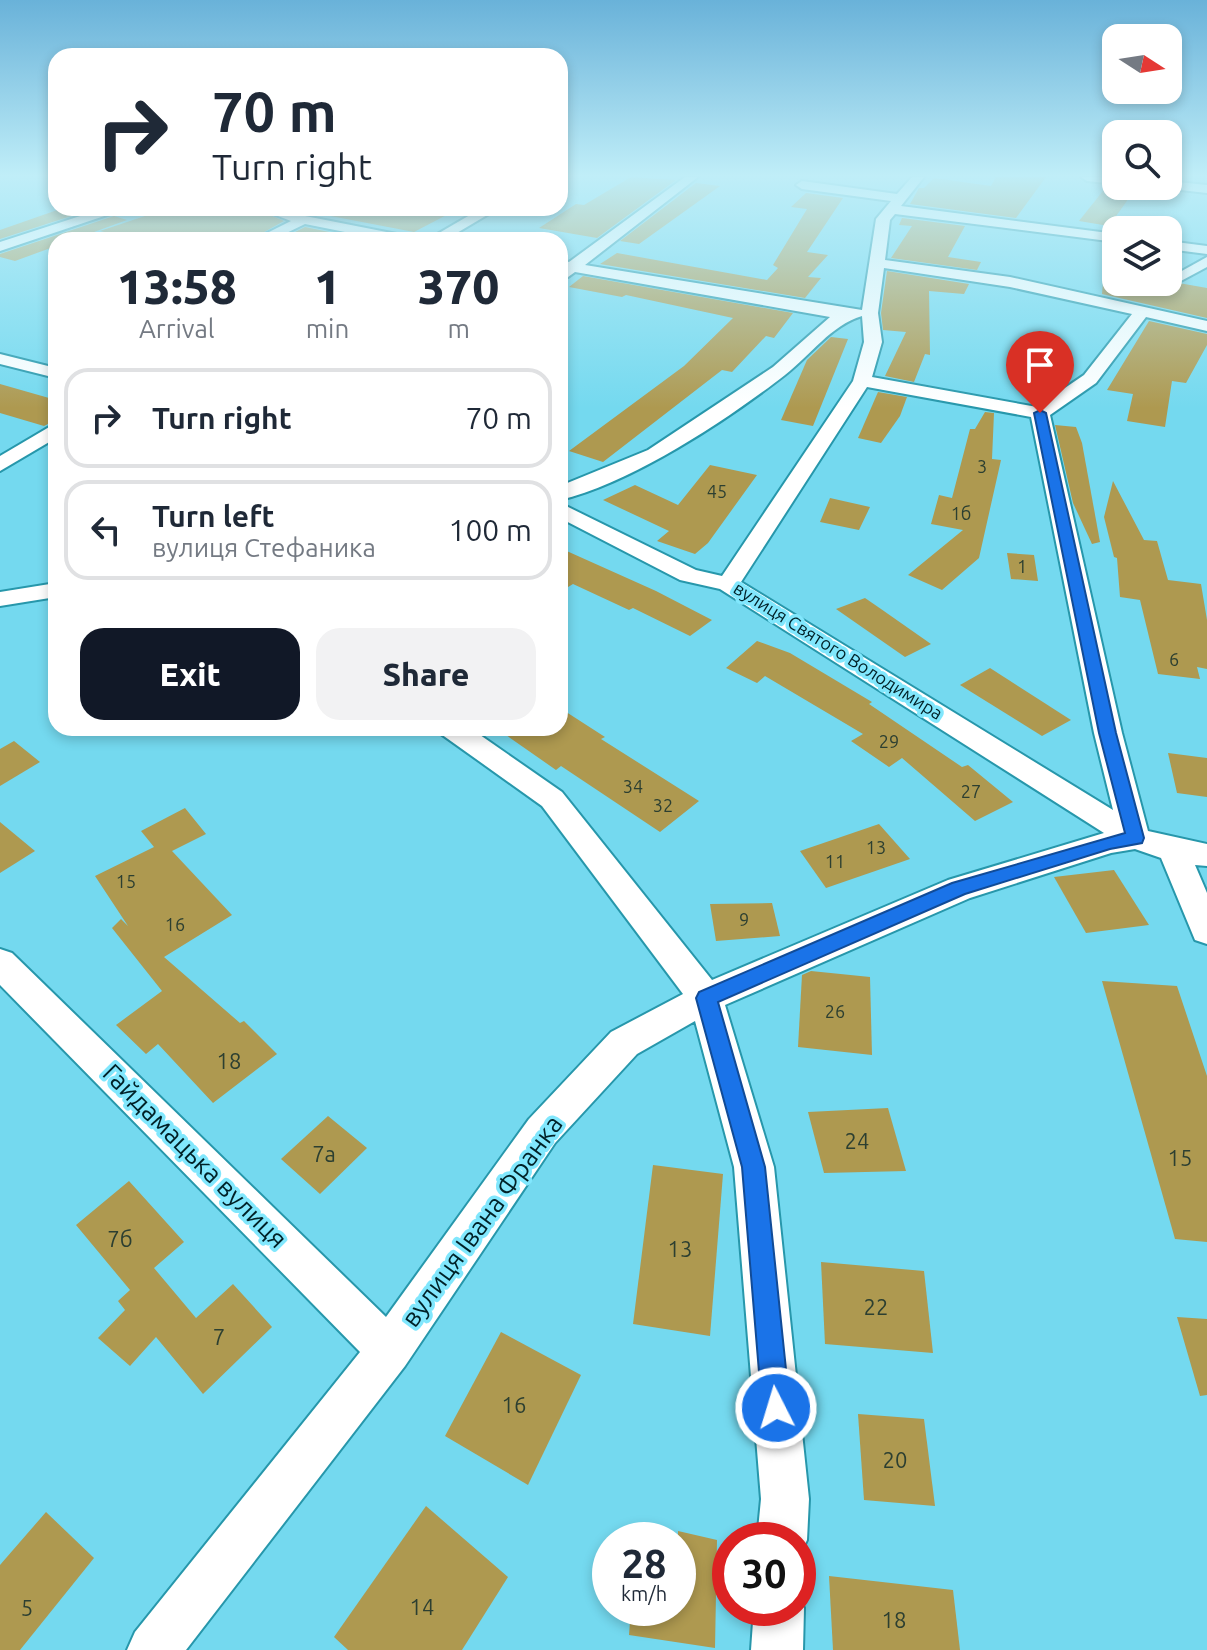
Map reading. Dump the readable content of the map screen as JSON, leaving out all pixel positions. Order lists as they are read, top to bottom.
{
  "streets": {
    "street": ["вулиця Святого Володимира", "Гайдамацька вулиця", "вулиця Івана Франка"]
  },
  "crossings": [
    ["вулиця Святого Володимира", "вулиця Івана Франка"],
    ["Гайдамацька вулиця", "вулиця Івана Франка"]
  ],
  "house_numbers": [
    "3",
    "45",
    "1б",
    "1",
    "6",
    "29",
    "34",
    "27",
    "32",
    "13",
    "11",
    "15",
    "9",
    "16",
    "26",
    "18",
    "24",
    "7а",
    "15",
    "7б",
    "13",
    "22",
    "7",
    "16",
    "20",
    "14",
    "5",
    "18"
  ],
  "north": "right",
  "page": {
    "turn": ["70 m", "Turn right"],
    "eta": [
      "13:58",
      "Arrival",
      "1",
      "min",
      "370",
      "m"
    ],
    "list": [
      {
        "name": "Turn right",
        "value": "70 m"
      },
      {
        "name": "Turn left",
        "note": "вулиця Стефаника",
        "value": "100 m"
      }
    ],
    "buttons": ["Exit", "Share"],
    "speed": "28 km/h",
    "limit": "30"
  }
}
